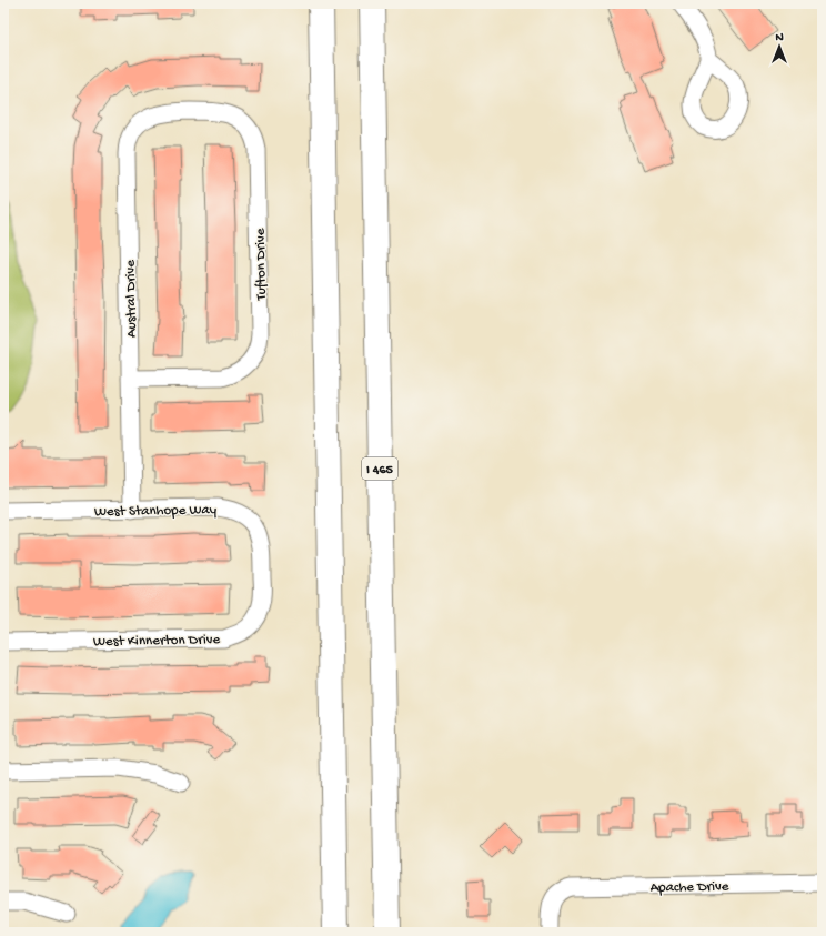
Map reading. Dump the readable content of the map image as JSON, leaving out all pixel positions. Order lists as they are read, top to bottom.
{
  "streets": {
    "highway": ["I 465"],
    "street": [
      "Tufton Drive",
      "Austral Drive",
      "West Stanhope Way",
      "West Kinnerton Drive",
      "Apache Drive"
    ]
  },
  "crossings": [
    ["Tufton Drive", "Austral Drive"],
    ["Austral Drive", "West Stanhope Way"],
    ["West Stanhope Way", "West Kinnerton Drive"]
  ],
  "north": "top"
}
